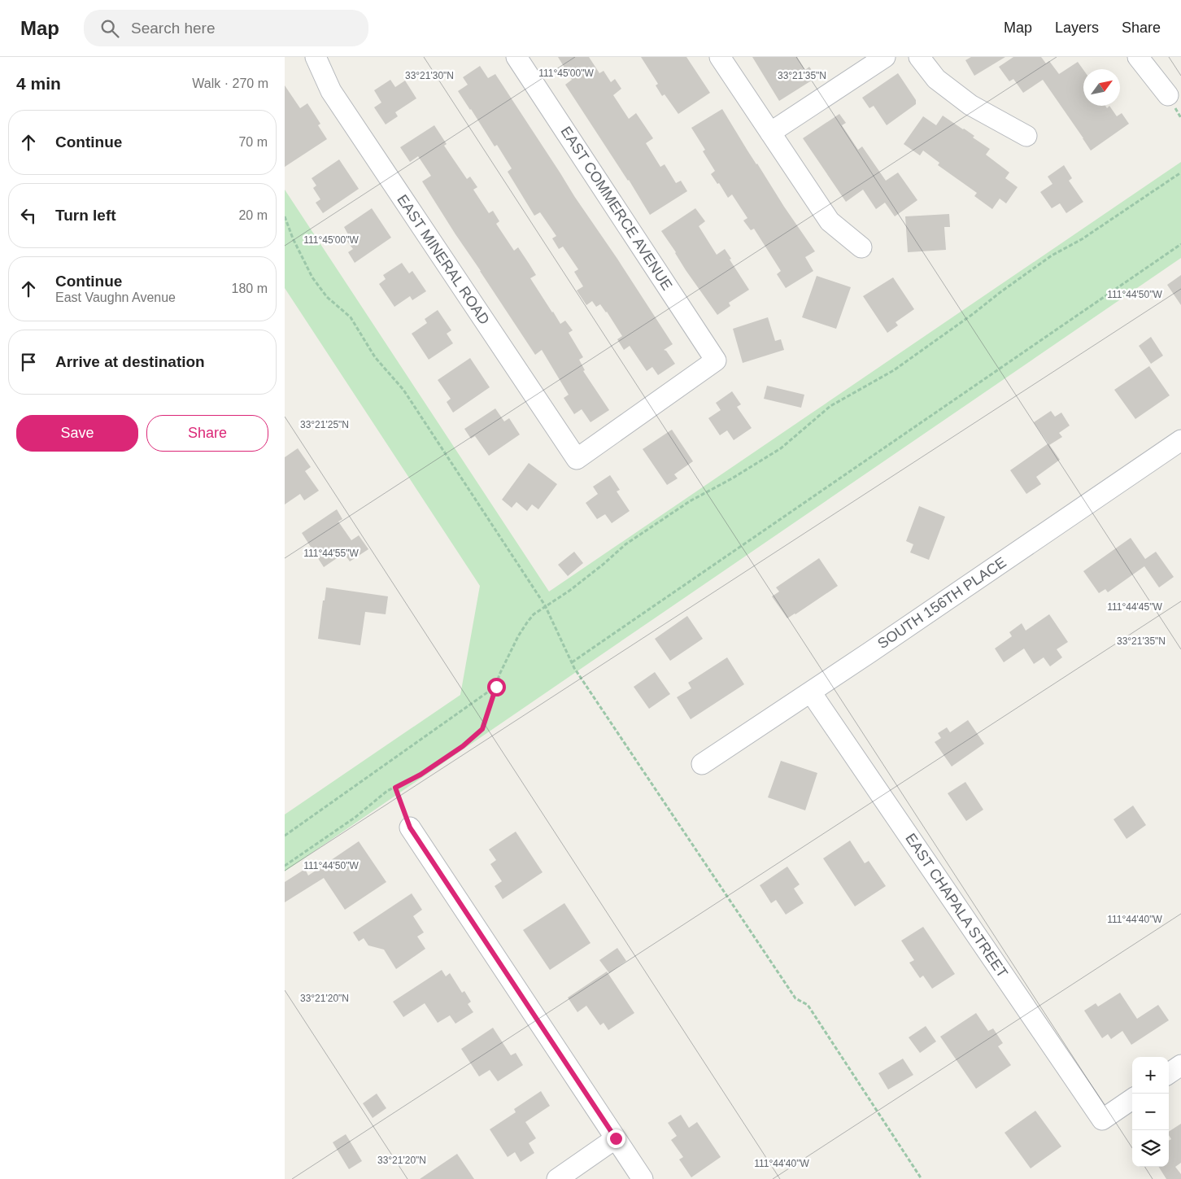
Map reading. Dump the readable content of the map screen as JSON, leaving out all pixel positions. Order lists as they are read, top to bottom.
{
  "streets": {
    "street": [
      "EAST COMMERCE AVENUE",
      "EAST MINERAL ROAD",
      "SOUTH 156TH PLACE",
      "EAST CHAPALA STREET"
    ]
  },
  "crossings": [
    ["EAST COMMERCE AVENUE", "EAST MINERAL ROAD"],
    ["SOUTH 156TH PLACE", "EAST CHAPALA STREET"]
  ],
  "north": "top right",
  "page": {
    "header": "Map",
    "search": "Search here",
    "nav": ["Map", "Layers", "Share"],
    "heading": ["4 min", "Walk · 270 m"],
    "list": [
      ["Continue", "70 m"],
      ["Turn left", "20 m"],
      ["Continue", "East Vaughn Avenue", "180 m"],
      "Arrive at destination"
    ],
    "buttons": ["Save", "Share"],
    "map_buttons": ["+", "−"]
  },
  "coordinates": [
    "111°45'00\"W",
    "33°21'30\"N",
    "33°21'35\"N",
    "111°44'50\"W",
    "33°21'25\"N",
    "111°44'55\"W",
    "111°44'45\"W",
    "111°44'40\"W",
    "33°21'20\"N"
  ]
}
